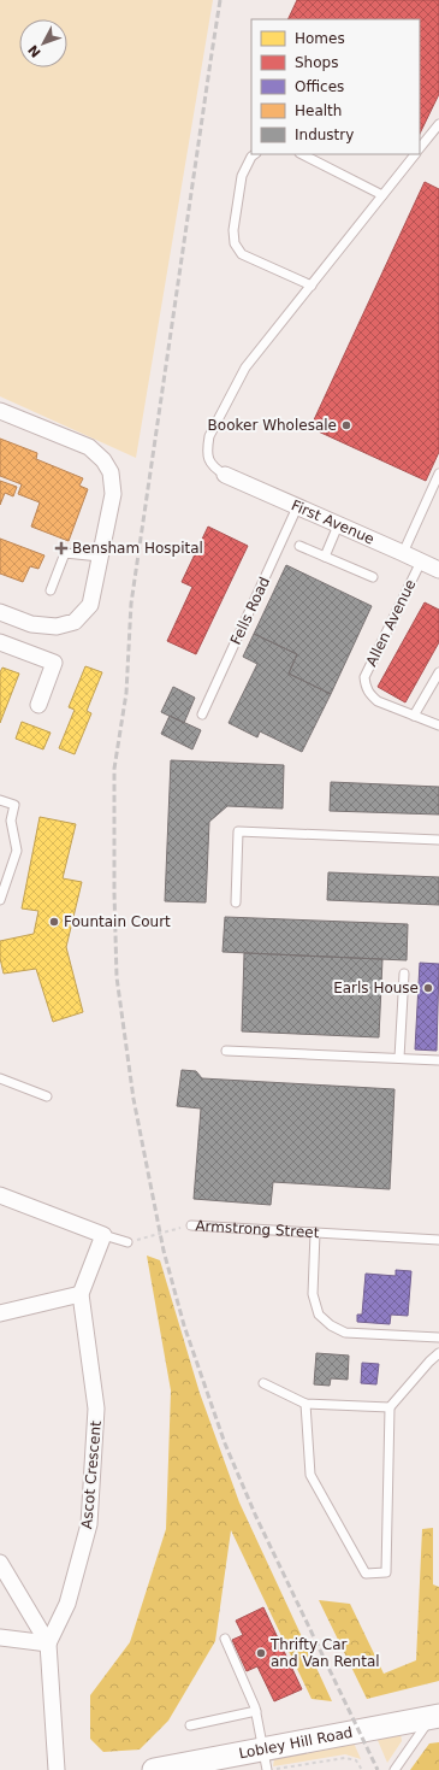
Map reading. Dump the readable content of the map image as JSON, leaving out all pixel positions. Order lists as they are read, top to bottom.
{
  "streets": {
    "main road": ["Lobley Hill Road"],
    "street": ["First Avenue", "Ascot Crescent"],
    "lane": ["Fells Road", "Allen Avenue", "Armstrong Street"]
  },
  "crossings": [
    ["First Avenue", "Fells Road"],
    ["First Avenue", "Allen Avenue"]
  ],
  "places": {
    "other": [
      "Booker Wholesale",
      "Fountain Court",
      "Earls House",
      "Thrifty Car and Van Rental"
    ],
    "health": ["Bensham Hospital"]
  },
  "legend": [
    "Homes",
    "Shops",
    "Offices",
    "Health",
    "Industry"
  ],
  "north": "bottom left"
}
